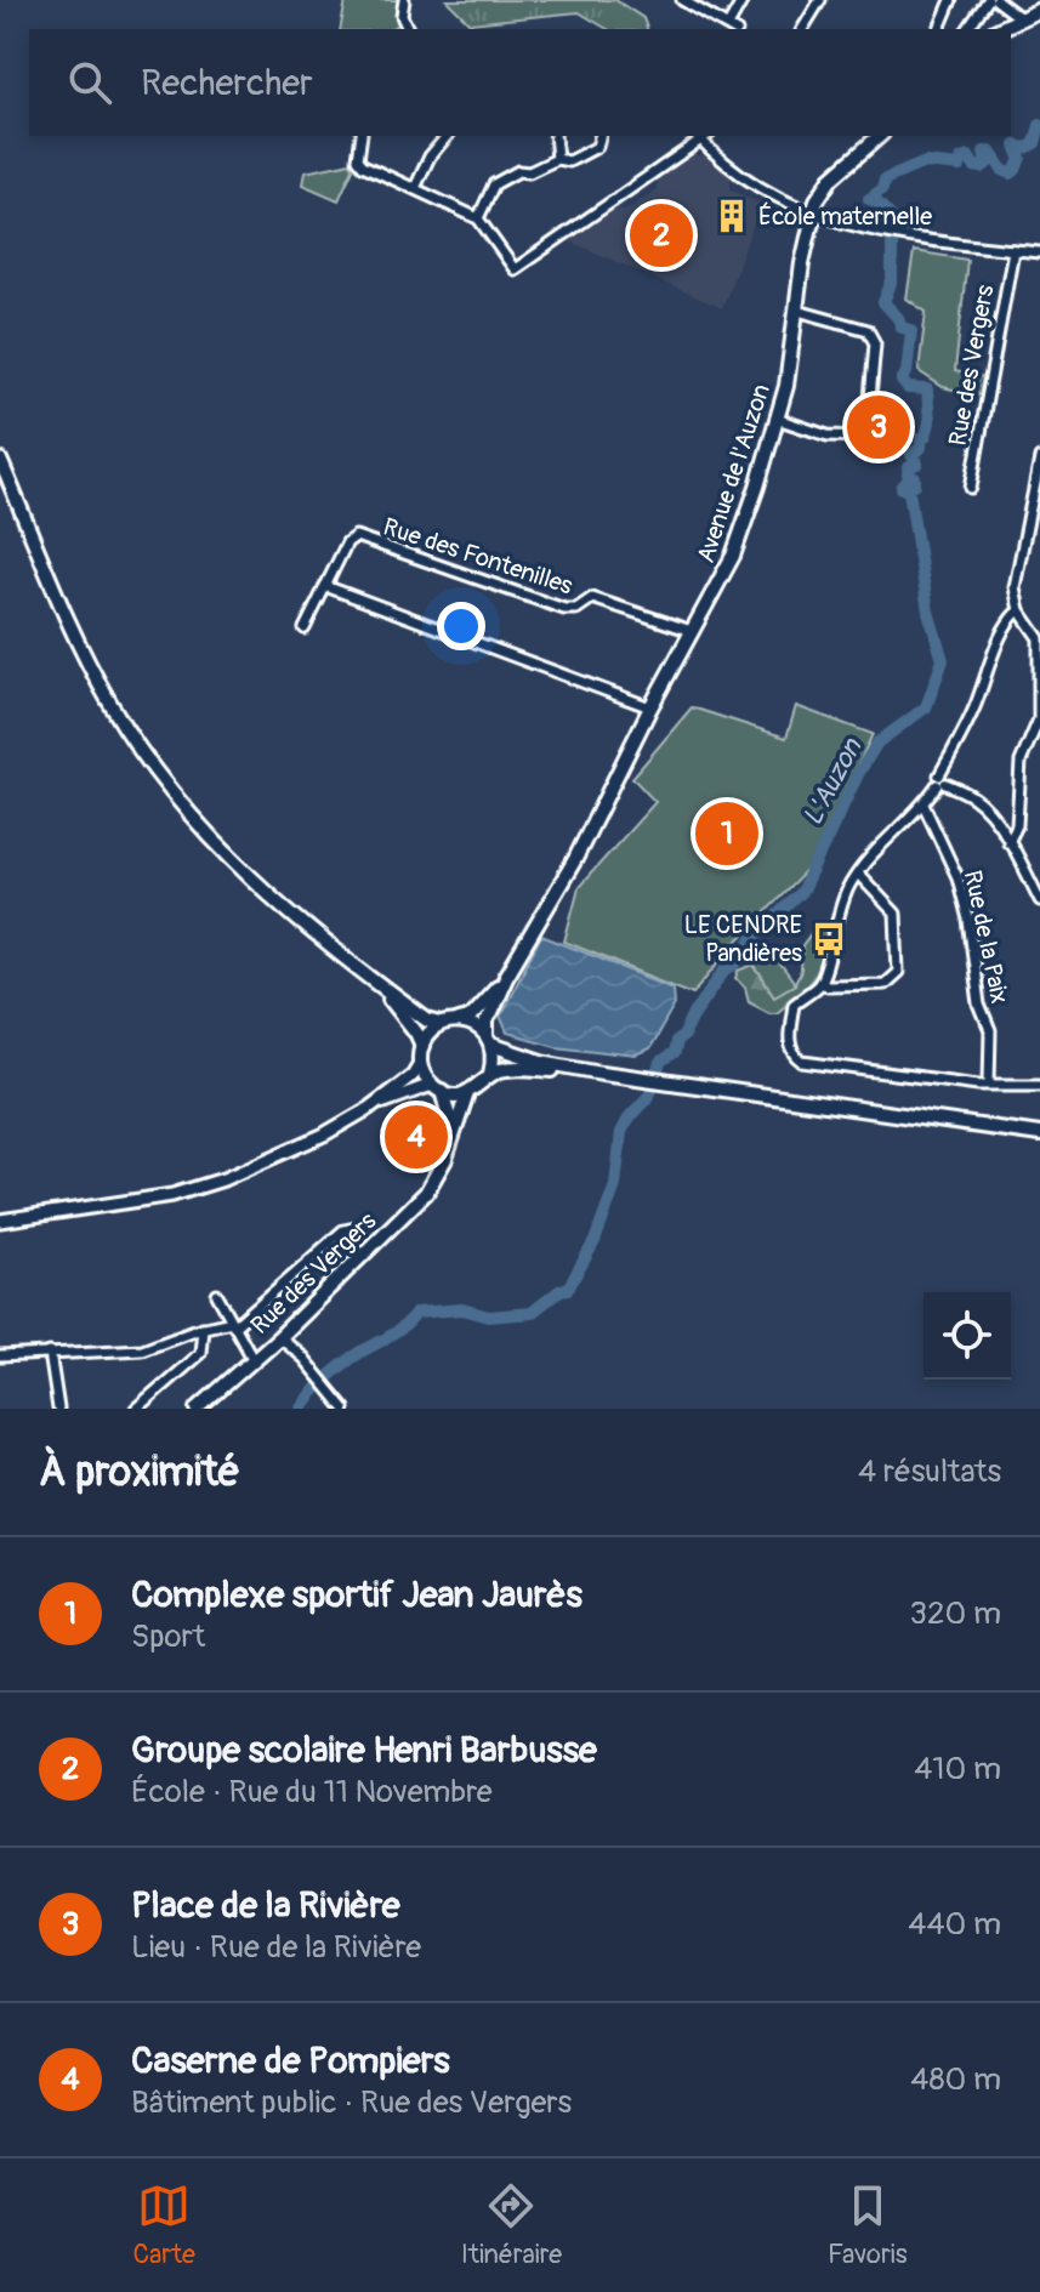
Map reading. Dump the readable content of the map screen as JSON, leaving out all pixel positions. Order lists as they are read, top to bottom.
{
  "streets": {
    "main road": ["Rue des Vergers", "Avenue de l'Auzon"],
    "street": ["Rue des Fontenilles", "Rue de la Paix"]
  },
  "crossings": [
    ["Avenue de l'Auzon", "Rue des Fontenilles"]
  ],
  "water": ["L'Auzon"],
  "places": {
    "building": ["École maternelle"],
    "bus stop": ["LE CENDRE Pandières"]
  },
  "page": {
    "search": "Rechercher",
    "pins": [
      "2",
      "3",
      "1",
      "4"
    ],
    "heading": ["À proximité", "4 résultats"],
    "list": [
      {
        "mark": "1",
        "name": "Complexe sportif Jean Jaurès",
        "note": "Sport",
        "value": "320 m"
      },
      {
        "mark": "2",
        "name": "Groupe scolaire Henri Barbusse",
        "note": "École · Rue du 11 Novembre",
        "value": "410 m"
      },
      {
        "mark": "3",
        "name": "Place de la Rivière",
        "note": "Lieu · Rue de la Rivière",
        "value": "440 m"
      },
      {
        "mark": "4",
        "name": "Caserne de Pompiers",
        "note": "Bâtiment public · Rue des Vergers",
        "value": "480 m"
      }
    ],
    "nav": ["Carte", "Itinéraire", "Favoris"]
  }
}
